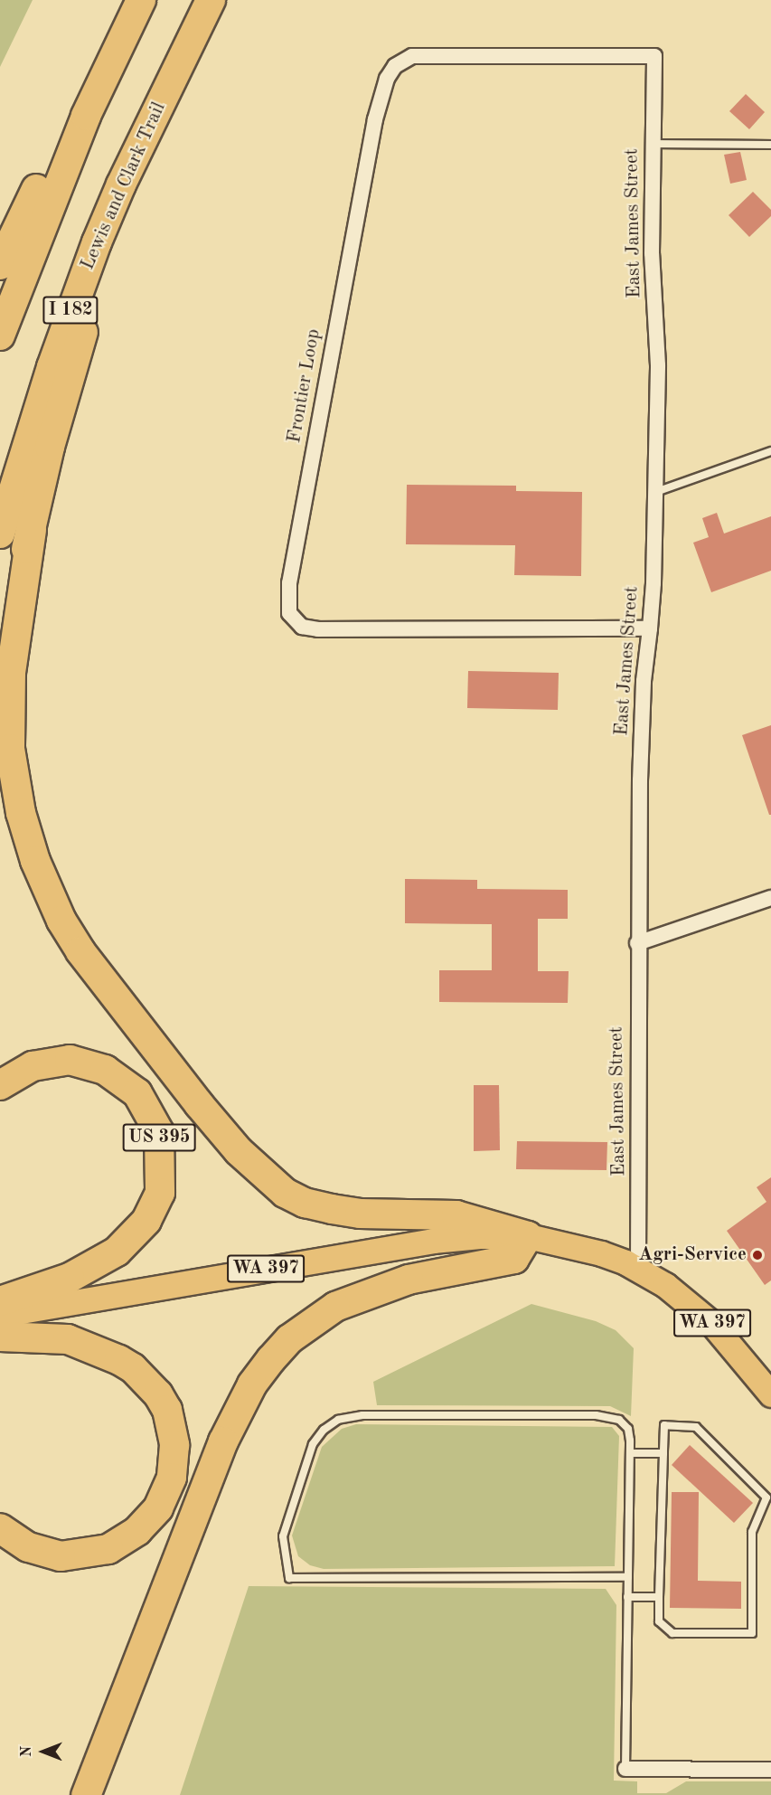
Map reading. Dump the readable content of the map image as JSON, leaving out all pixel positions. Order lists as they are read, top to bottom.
{
  "streets": {
    "highway": ["Lewis and Clark Trail", "I 182", "US 395"],
    "main road": ["WA 397"],
    "street": ["East James Street", "Frontier Loop"]
  },
  "crossings": [
    ["East James Street", "Frontier Loop"],
    ["East James Street", "WA 397"],
    ["US 395", "WA 397"]
  ],
  "places": ["Agri-Service"],
  "north": "left"
}
